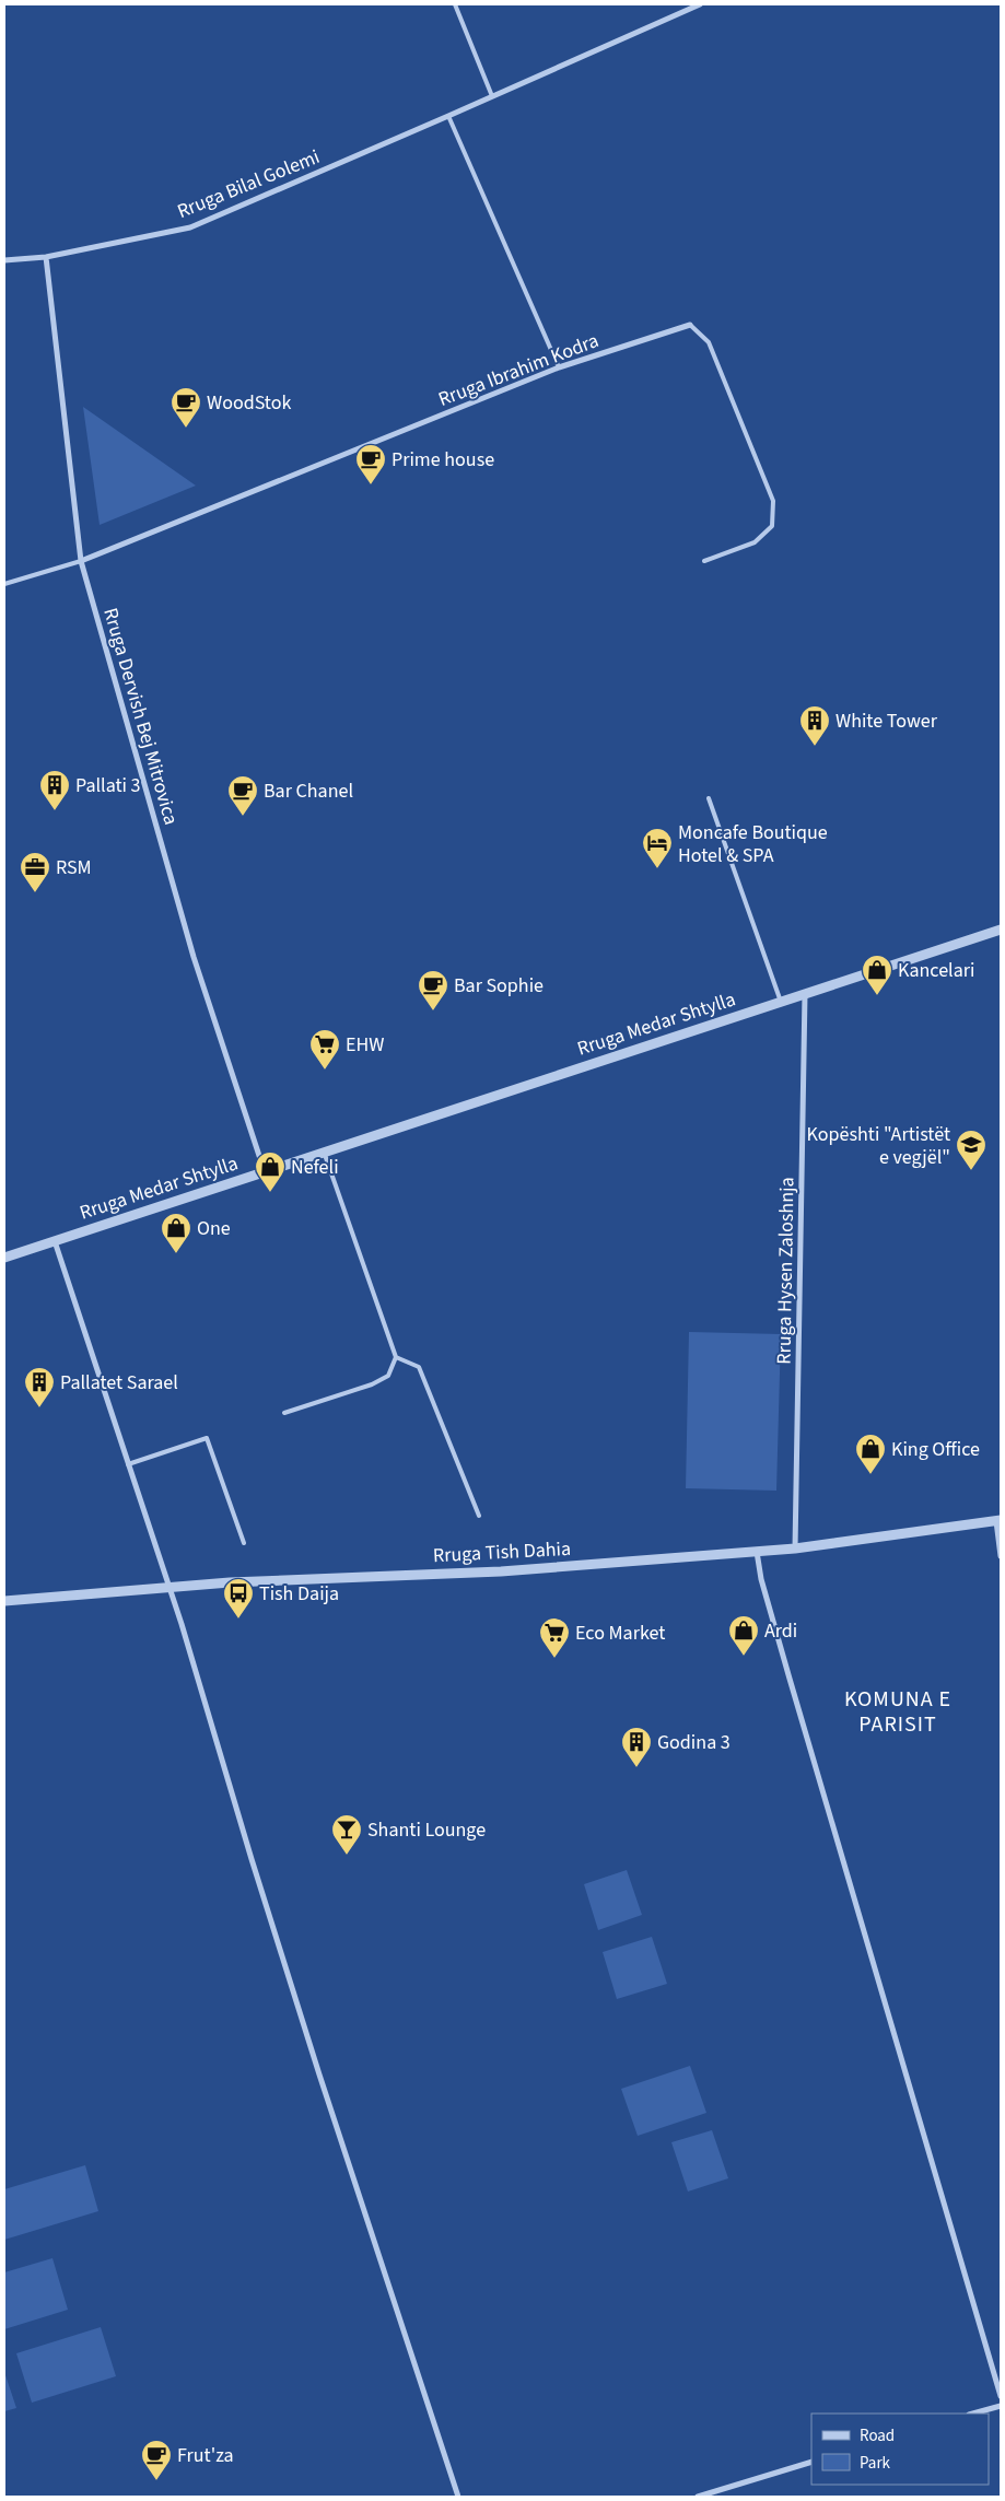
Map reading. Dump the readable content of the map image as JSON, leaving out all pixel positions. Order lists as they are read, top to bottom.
{
  "streets": {
    "street": [
      "Rruga Bilal Golemi",
      "Rruga Ibrahim Kodra",
      "Rruga Dervish Bej Mitrovica",
      "Rruga Medar Shtylla",
      "Rruga Hysen Zaloshnja",
      "Rruga Tish Dahia"
    ]
  },
  "crossings": [
    ["Rruga Bilal Golemi", "Rruga Dervish Bej Mitrovica"],
    ["Rruga Ibrahim Kodra", "Rruga Dervish Bej Mitrovica"],
    ["Rruga Dervish Bej Mitrovica", "Rruga Medar Shtylla"],
    ["Rruga Medar Shtylla", "Rruga Hysen Zaloshnja"],
    ["Rruga Hysen Zaloshnja", "Rruga Tish Dahia"]
  ],
  "districts": ["KOMUNA E PARISIT"],
  "places": {
    "cafe": [
      "WoodStok",
      "Prime house",
      "Bar Chanel",
      "Bar Sophie",
      "Frut'za"
    ],
    "building": [
      "White Tower",
      "Pallati 3",
      "Pallatet Sarael",
      "Godina 3"
    ],
    "hotel": ["Moncafe Boutique Hotel & SPA"],
    "office": ["RSM"],
    "shop": [
      "Kancelari",
      "Nefeli",
      "One",
      "King Office",
      "Ardi"
    ],
    "supermarket": ["EHW", "Eco Market"],
    "school or university": ["Kopështi \"Artistët e vegjël\""],
    "bus stop": ["Tish Daija"],
    "bar": ["Shanti Lounge"]
  },
  "legend": ["Road", "Park"]
}
